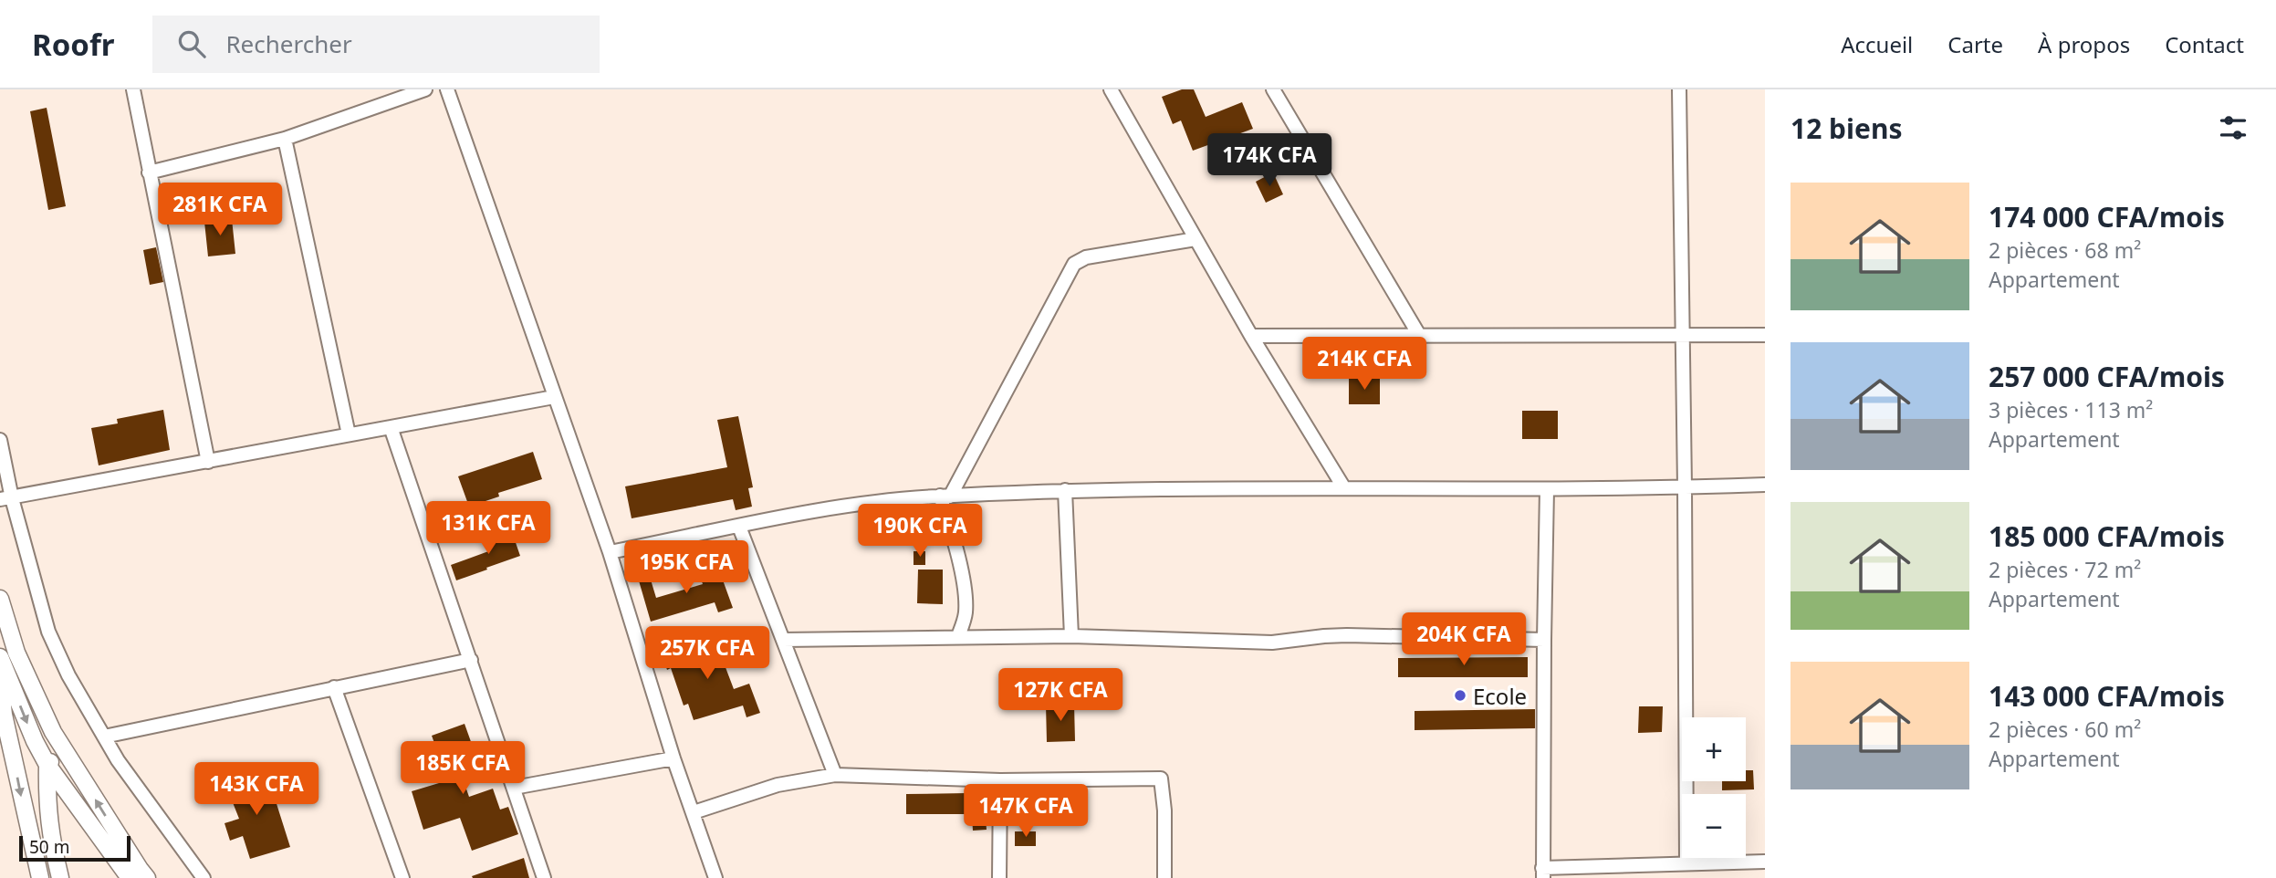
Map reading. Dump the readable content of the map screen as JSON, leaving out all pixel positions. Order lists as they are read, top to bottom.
{
  "places": ["Ecole"],
  "scale_bar": "50 m",
  "page": {
    "header": "Roofr",
    "search": "Rechercher",
    "nav": [
      "Accueil",
      "Carte",
      "À propos",
      "Contact"
    ],
    "heading": "12 biens",
    "price": [
      "174K CFA",
      "281K CFA",
      "214K CFA",
      "131K CFA",
      "190K CFA",
      "195K CFA",
      "204K CFA",
      "257K CFA",
      "127K CFA",
      "185K CFA",
      "143K CFA",
      "147K CFA"
    ],
    "list": [
      {
        "name": "174 000 CFA/mois",
        "note": "2 pièces · 68 m² · Appartement"
      },
      {
        "name": "257 000 CFA/mois",
        "note": "3 pièces · 113 m² · Appartement"
      },
      {
        "name": "185 000 CFA/mois",
        "note": "2 pièces · 72 m² · Appartement"
      },
      {
        "name": "143 000 CFA/mois",
        "note": "2 pièces · 60 m² · Appartement"
      }
    ],
    "map_buttons": ["+", "−"],
    "scale": "50 m"
  }
}
